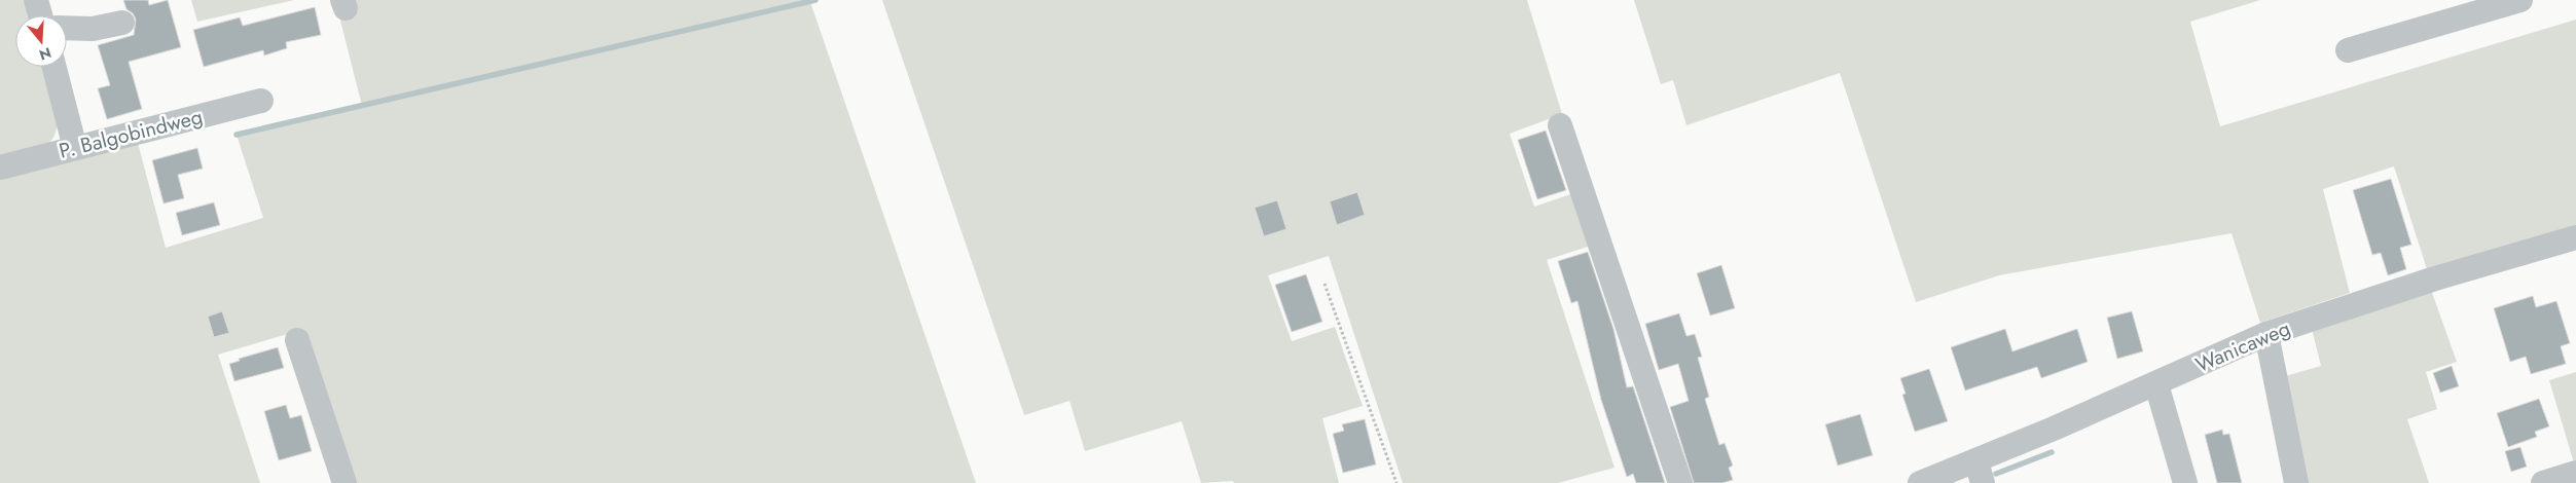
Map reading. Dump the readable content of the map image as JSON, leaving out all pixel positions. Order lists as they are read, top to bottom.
{
  "streets": {
    "street": ["P. Balgobindweg", "Wanicaweg"]
  },
  "north": "bottom"
}
